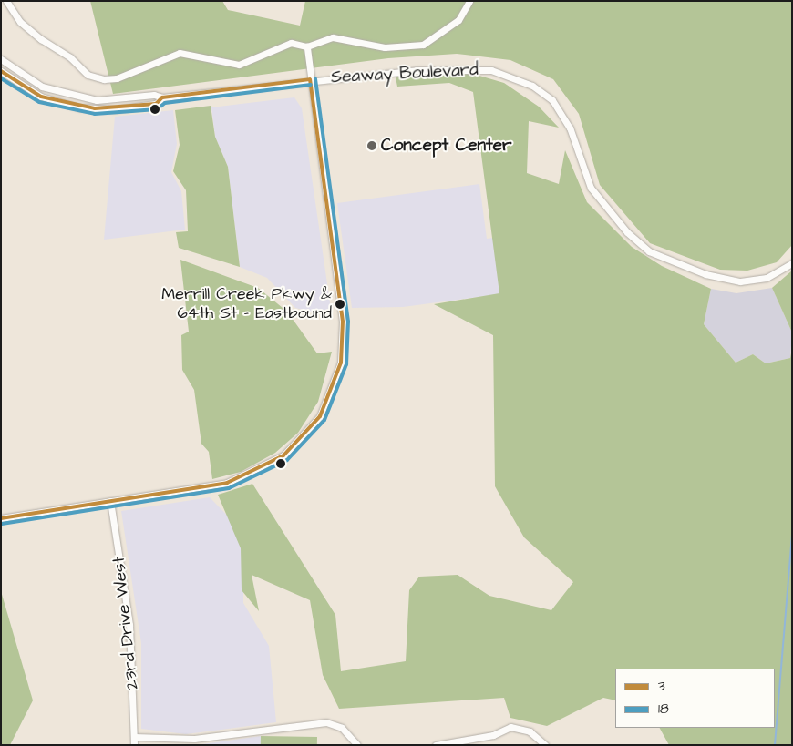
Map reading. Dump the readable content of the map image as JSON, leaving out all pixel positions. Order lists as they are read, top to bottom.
{
  "streets": {
    "street": ["Seaway Boulevard", "23rd Drive West"]
  },
  "places": ["Concept Center", "Merrill Creek Pkwy & 64th St - Eastbound"],
  "lines": ["transit line 3", "transit line 18"],
  "legend": ["3", "18"]
}
